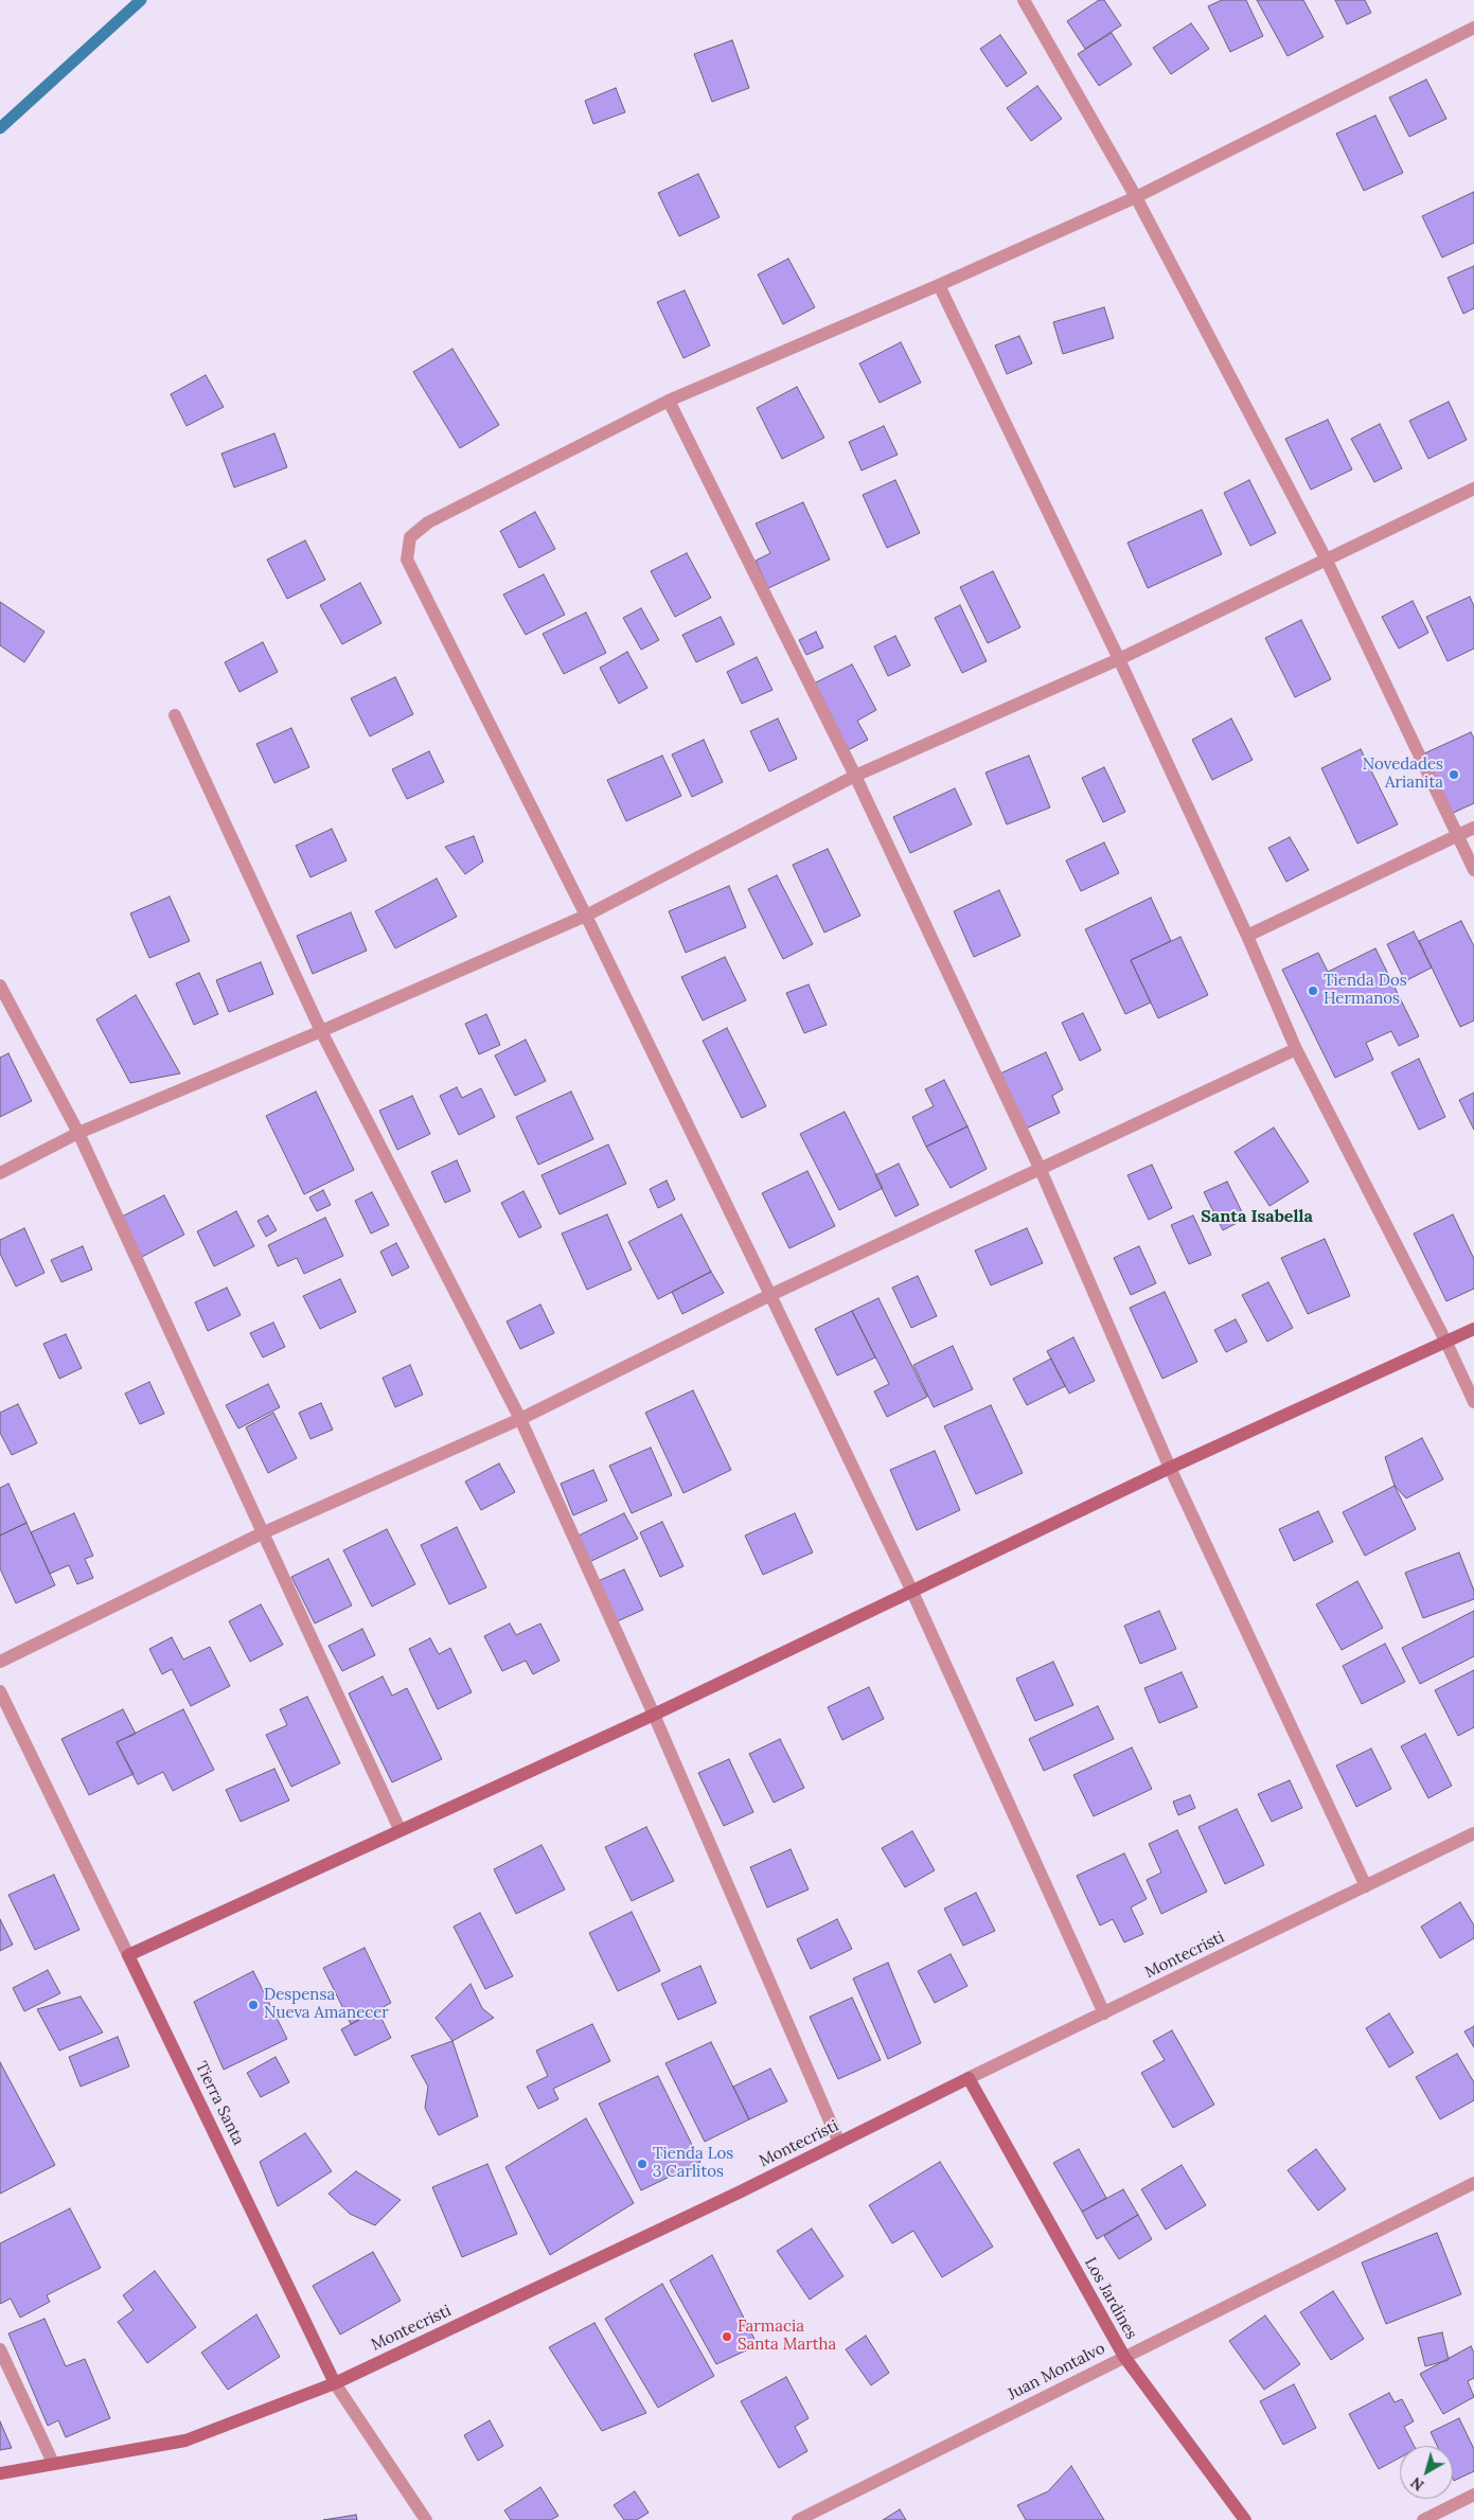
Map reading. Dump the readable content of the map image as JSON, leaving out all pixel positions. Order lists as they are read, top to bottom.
{
  "streets": {
    "street": [
      "Montecristi",
      "Tierra Santa",
      "Los Jardines",
      "Juan Montalvo"
    ]
  },
  "crossings": [
    ["Montecristi", "Tierra Santa"],
    ["Montecristi", "Los Jardines"],
    ["Los Jardines", "Juan Montalvo"]
  ],
  "districts": ["Santa Isabella"],
  "places": [
    "Novedades Arianita",
    "Tienda Dos Hermanos",
    "Despensa Nueva Amanecer",
    "Tienda Los 3 Carlitos",
    "Farmacia Santa Martha"
  ],
  "north": "bottom left"
}
